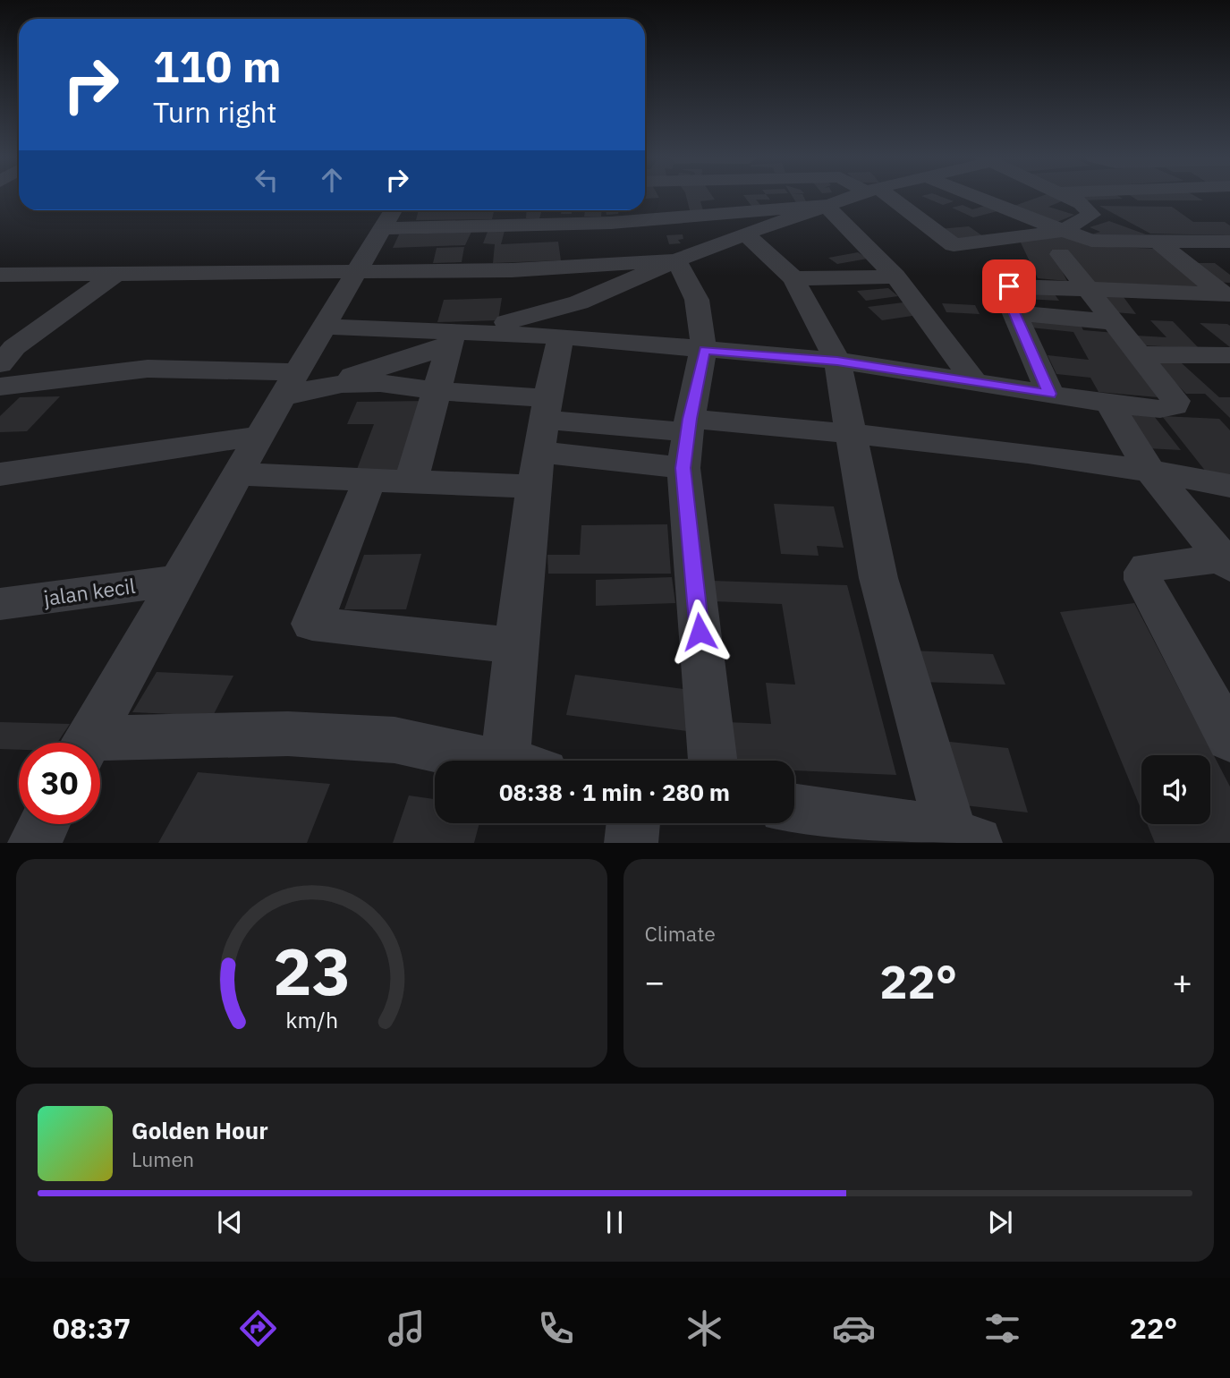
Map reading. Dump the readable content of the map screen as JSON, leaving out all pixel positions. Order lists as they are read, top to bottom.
{
  "streets": {
    "street": ["jalan kecil"]
  },
  "page": {
    "turn": ["110 m", "Turn right"],
    "limit": "30",
    "trip": "08:38 · 1 min · 280 m",
    "tile": "Climate",
    "heat": ["−", "22°", "+"],
    "song": ["Golden Hour", "Lumen"],
    "tabs": ["08:37", "22°"],
    "gauge": ["23", "km/h"]
  }
}
